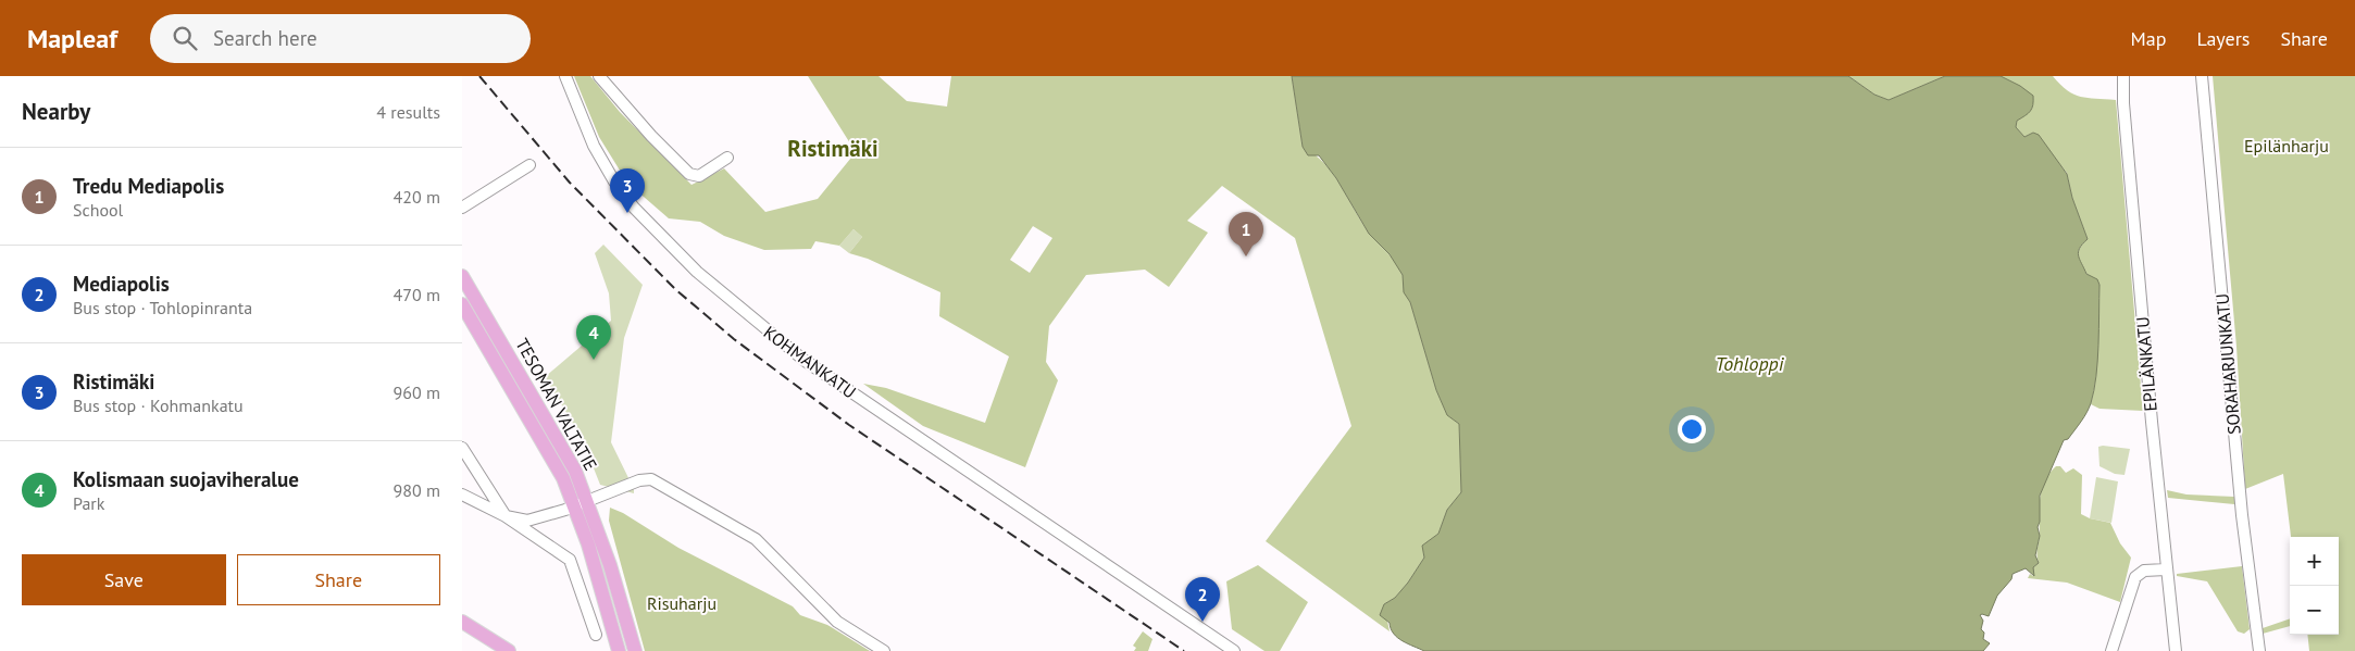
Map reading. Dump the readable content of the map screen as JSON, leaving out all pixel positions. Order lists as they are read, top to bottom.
{
  "streets": {
    "main road": ["TESOMAN VALTATIE"],
    "street": ["KOHMANKATU", "EPILÄNKATU", "SORAHARJUNKATU"]
  },
  "districts": ["Ristimäki"],
  "water": ["Tohloppi"],
  "parks": ["Epilänharju", "Risuharju"],
  "page": {
    "header": "Mapleaf",
    "search": "Search here",
    "nav": ["Map", "Layers", "Share"],
    "heading": ["Nearby", "4 results"],
    "list": [
      {
        "mark": "1",
        "name": "Tredu Mediapolis",
        "note": "School",
        "value": "420 m"
      },
      {
        "mark": "2",
        "name": "Mediapolis",
        "note": "Bus stop · Tohlopinranta",
        "value": "470 m"
      },
      {
        "mark": "3",
        "name": "Ristimäki",
        "note": "Bus stop · Kohmankatu",
        "value": "960 m"
      },
      {
        "mark": "4",
        "name": "Kolismaan suojaviheralue",
        "note": "Park",
        "value": "980 m"
      }
    ],
    "pins": [
      "3",
      "1",
      "4",
      "2"
    ],
    "map_buttons": ["+", "−"],
    "buttons": ["Save", "Share"]
  }
}
